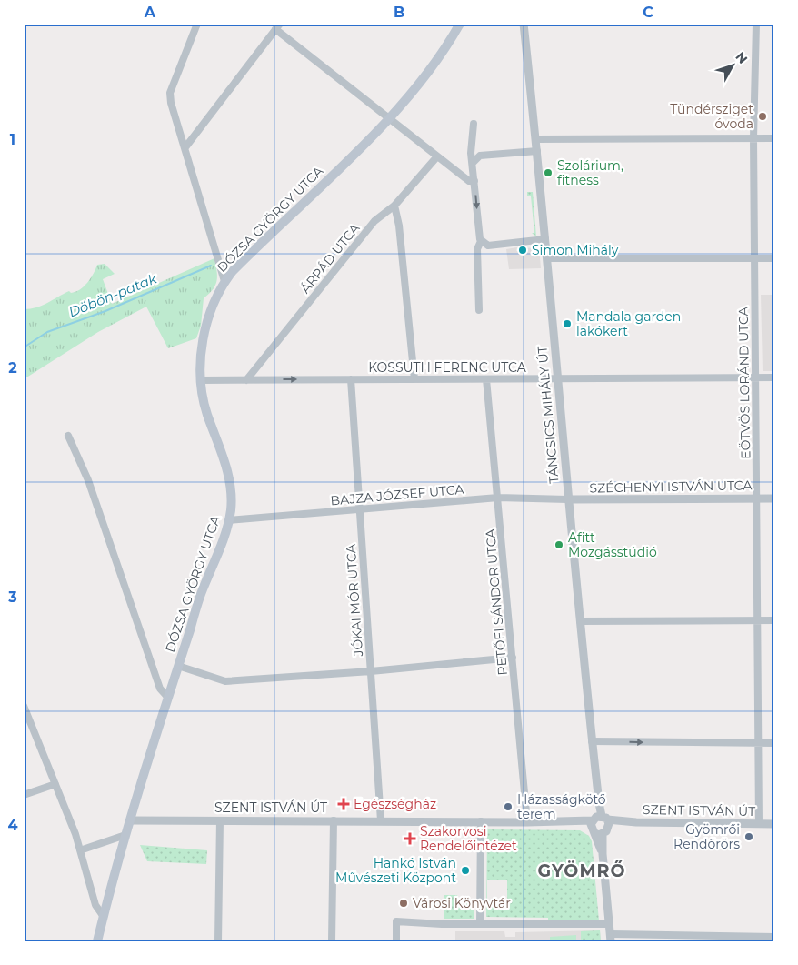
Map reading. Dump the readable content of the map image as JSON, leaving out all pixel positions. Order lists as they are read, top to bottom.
{
  "streets": {
    "main road": ["DÓZSA GYÖRGY UTCA"],
    "street": [
      "ÁRPÁD UTCA",
      "KOSSUTH FERENC UTCA",
      "EÖTVÖS LORÁND UTCA",
      "TÁNCSICS MIHÁLY ÚT",
      "SZÉCHENYI ISTVÁN UTCA",
      "BAJZA JÓZSEF UTCA",
      "JÓKAI MÓR UTCA",
      "PETŐFI SÁNDOR UTCA",
      "SZENT ISTVÁN ÚT"
    ]
  },
  "crossings": [
    ["DÓZSA GYÖRGY UTCA", "KOSSUTH FERENC UTCA"],
    ["DÓZSA GYÖRGY UTCA", "BAJZA JÓZSEF UTCA"],
    ["DÓZSA GYÖRGY UTCA", "SZENT ISTVÁN ÚT"],
    ["ÁRPÁD UTCA", "KOSSUTH FERENC UTCA"],
    ["KOSSUTH FERENC UTCA", "EÖTVÖS LORÁND UTCA"],
    ["KOSSUTH FERENC UTCA", "TÁNCSICS MIHÁLY ÚT"],
    ["KOSSUTH FERENC UTCA", "JÓKAI MÓR UTCA"],
    ["KOSSUTH FERENC UTCA", "PETŐFI SÁNDOR UTCA"],
    ["EÖTVÖS LORÁND UTCA", "SZÉCHENYI ISTVÁN UTCA"],
    ["EÖTVÖS LORÁND UTCA", "SZENT ISTVÁN ÚT"],
    ["TÁNCSICS MIHÁLY ÚT", "SZÉCHENYI ISTVÁN UTCA"],
    ["TÁNCSICS MIHÁLY ÚT", "BAJZA JÓZSEF UTCA"],
    ["TÁNCSICS MIHÁLY ÚT", "SZENT ISTVÁN ÚT"],
    ["SZÉCHENYI ISTVÁN UTCA", "BAJZA JÓZSEF UTCA"],
    ["BAJZA JÓZSEF UTCA", "JÓKAI MÓR UTCA"],
    ["BAJZA JÓZSEF UTCA", "PETŐFI SÁNDOR UTCA"],
    ["JÓKAI MÓR UTCA", "SZENT ISTVÁN ÚT"],
    ["PETŐFI SÁNDOR UTCA", "SZENT ISTVÁN ÚT"]
  ],
  "districts": ["GYÖMRŐ"],
  "water": ["Döbön-patak"],
  "places": {
    "other": [
      "Tündérsziget óvoda",
      "Szolárium, fitness",
      "Simon Mihály",
      "Mandala garden lakókert",
      "Afitt Mozgásstúdió",
      "Házasságkötő terem",
      "Gyömrői Rendőrörs",
      "Hankó István Művészeti Központ",
      "Városi Könyvtár"
    ],
    "health": ["Egészségház", "Szakorvosi Rendelőintézet"]
  },
  "north": "top right",
  "grid": {
    "columns": ["A", "B", "C"],
    "rows": [
      "1",
      "2",
      "3",
      "4"
    ]
  }
}
